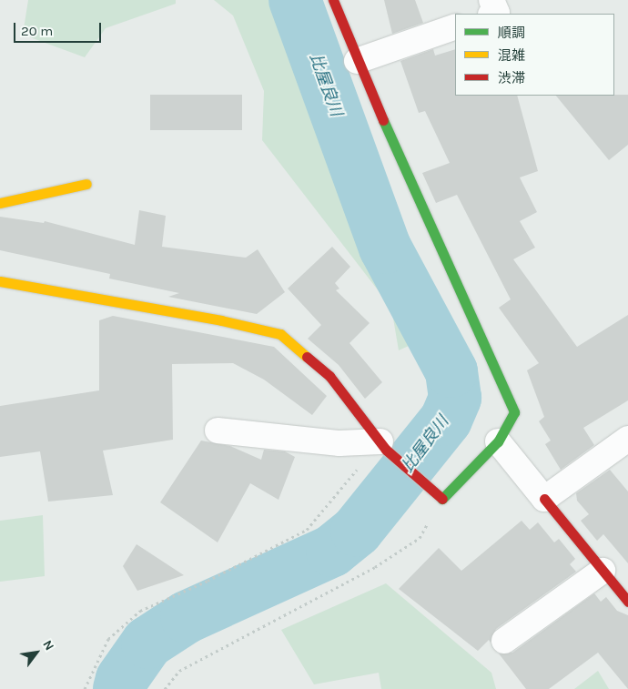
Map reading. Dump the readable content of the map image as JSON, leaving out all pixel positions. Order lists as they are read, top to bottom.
{
  "water": ["比屋良川"],
  "legend": ["順調", "混雑", "渋滞"],
  "scale_bar": "20 m",
  "north": "top right"
}
